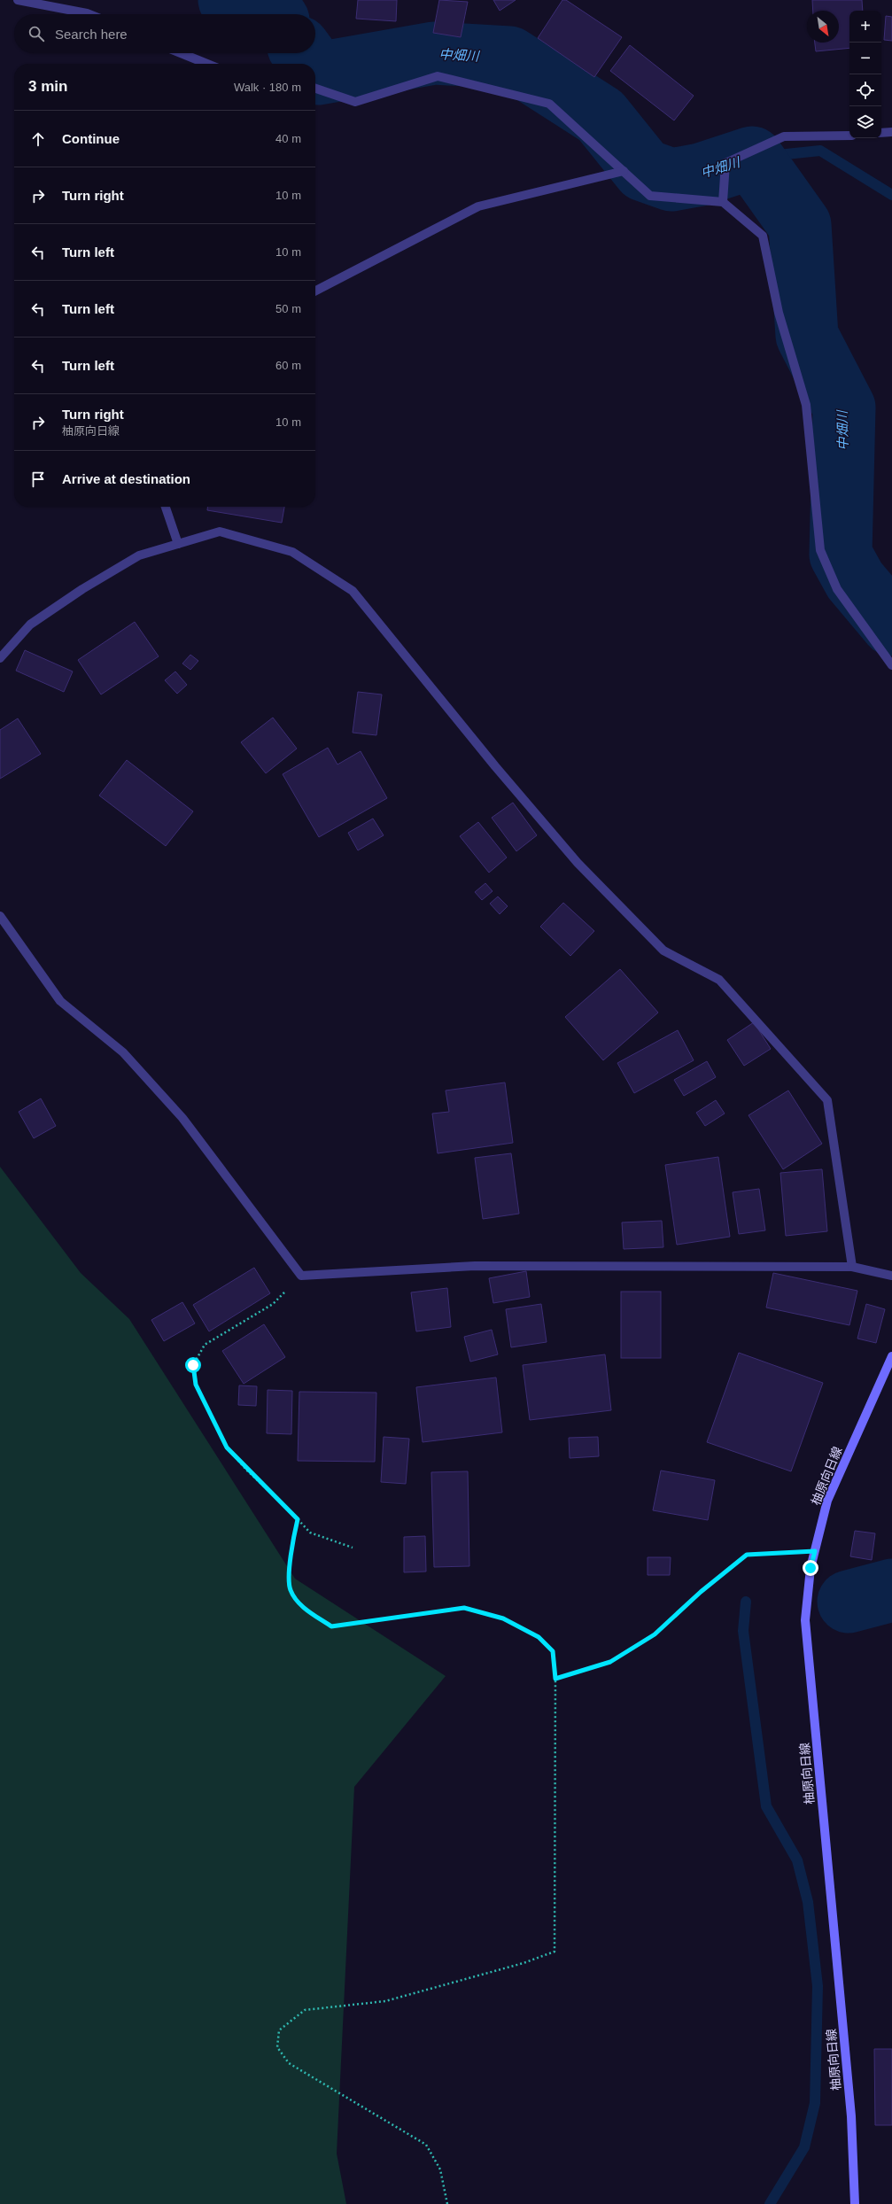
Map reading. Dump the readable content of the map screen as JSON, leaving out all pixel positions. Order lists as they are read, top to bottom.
{
  "streets": {
    "main road": ["柚原向日線"]
  },
  "water": ["中畑川"],
  "north": "bottom right",
  "page": {
    "map_buttons": ["+", "−"],
    "search": "Search here",
    "heading": ["3 min", "Walk · 180 m"],
    "list": [
      ["Continue", "40 m"],
      ["Turn right", "10 m"],
      ["Turn left", "10 m"],
      ["Turn left", "50 m"],
      ["Turn left", "60 m"],
      ["Turn right", "柚原向日線", "10 m"],
      "Arrive at destination"
    ]
  }
}
